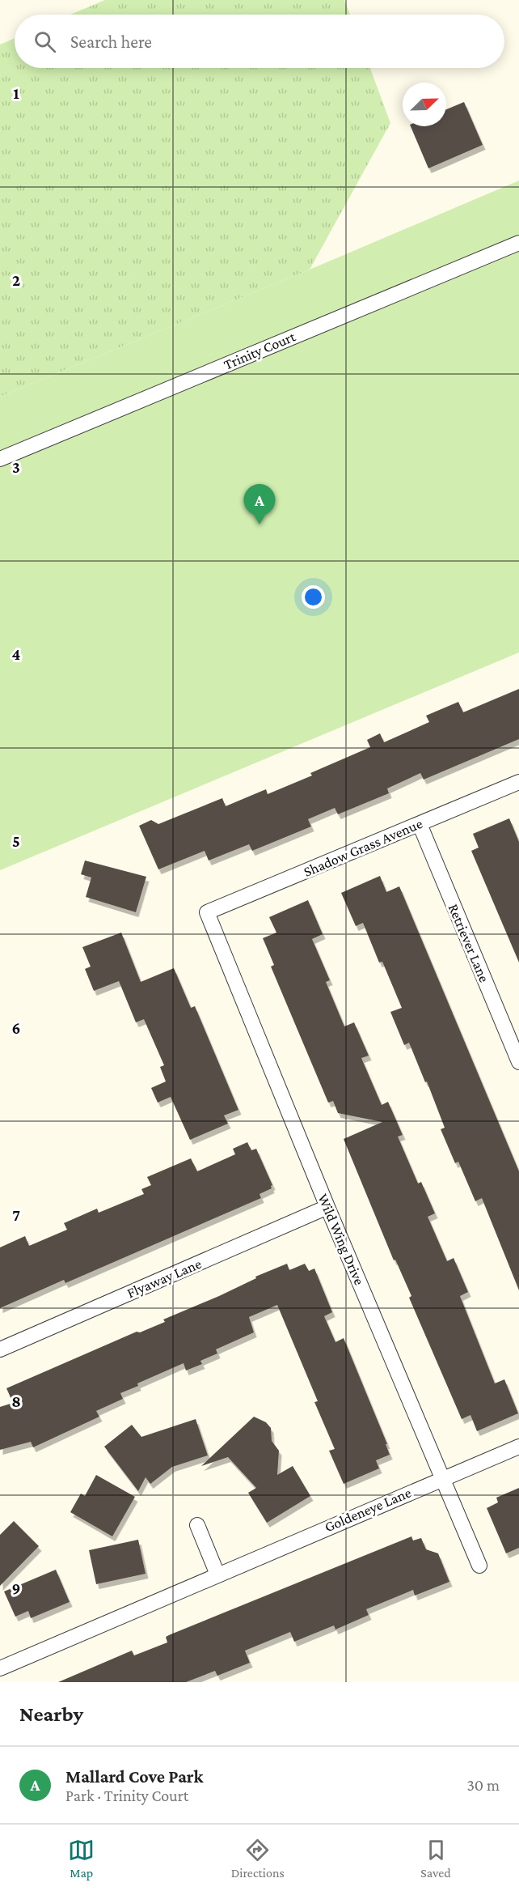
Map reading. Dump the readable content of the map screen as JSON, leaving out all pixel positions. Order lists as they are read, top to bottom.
{
  "streets": {
    "street": [
      "Trinity Court",
      "Shadow Grass Avenue",
      "Retriever Lane",
      "Wild Wing Drive",
      "Flyaway Lane",
      "Goldeneye Lane"
    ]
  },
  "crossings": [
    ["Shadow Grass Avenue", "Retriever Lane"],
    ["Shadow Grass Avenue", "Wild Wing Drive"],
    ["Wild Wing Drive", "Flyaway Lane"],
    ["Wild Wing Drive", "Goldeneye Lane"]
  ],
  "north": "top right",
  "page": {
    "search": "Search here",
    "pins": "A",
    "heading": "Nearby",
    "list": [
      {
        "mark": "A",
        "name": "Mallard Cove Park",
        "note": "Park · Trinity Court",
        "value": "30 m"
      }
    ],
    "nav": ["Map", "Directions", "Saved"]
  },
  "grid": {
    "rows": [
      "1",
      "2",
      "3",
      "4",
      "5",
      "6",
      "7",
      "8",
      "9"
    ]
  }
}
